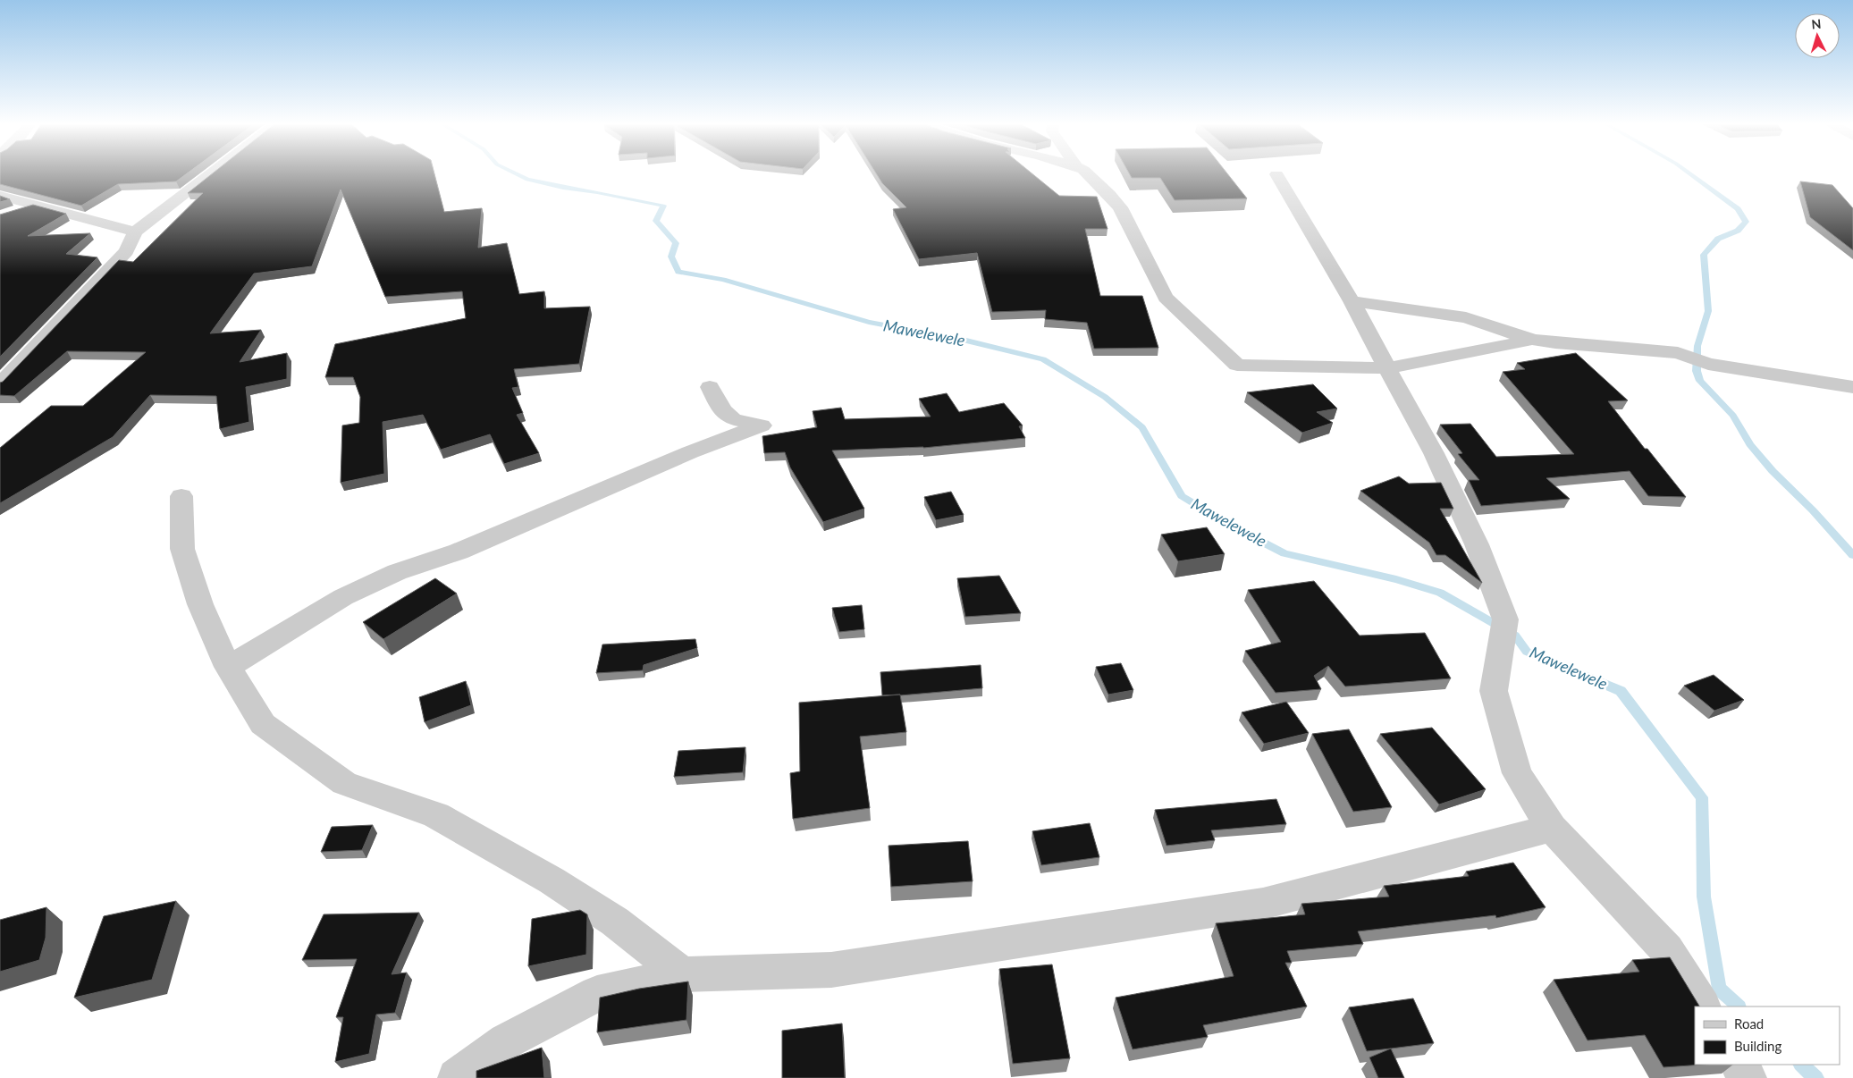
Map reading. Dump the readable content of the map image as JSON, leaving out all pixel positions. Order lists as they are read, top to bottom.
{
  "water": ["Mawelewele"],
  "legend": ["Road", "Building"],
  "north": "top"
}
